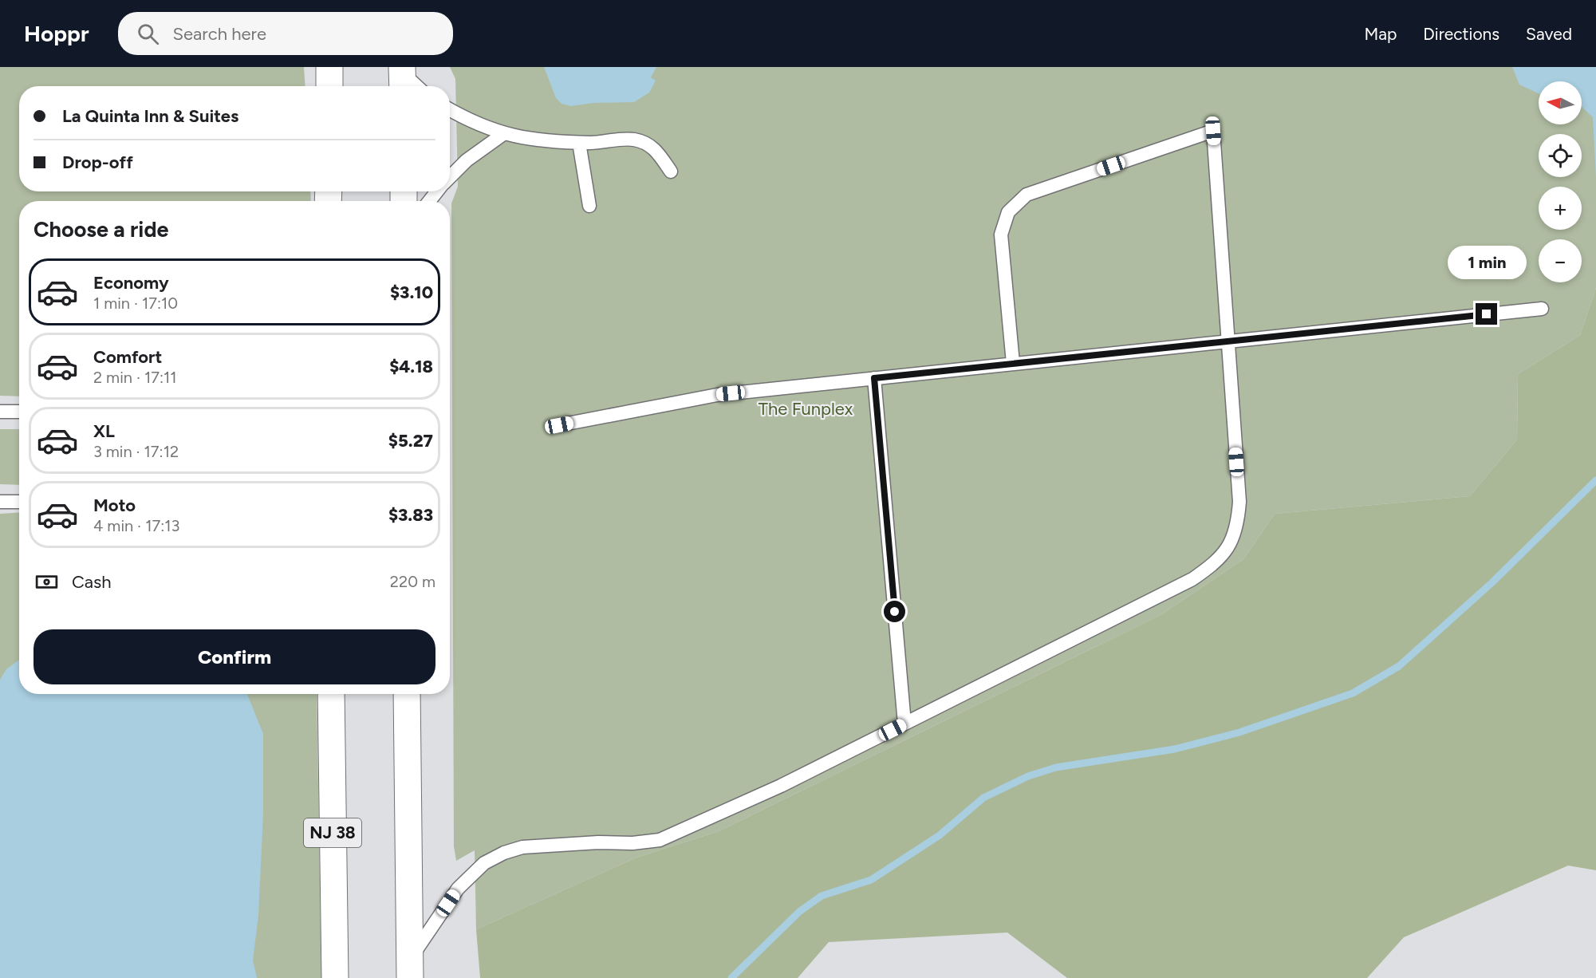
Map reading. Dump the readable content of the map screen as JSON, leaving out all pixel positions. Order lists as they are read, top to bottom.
{
  "streets": {
    "highway": ["NJ 38"]
  },
  "parks": ["The Funplex"],
  "north": "left",
  "page": {
    "header": "Hoppr",
    "search": "Search here",
    "nav": ["Map", "Directions", "Saved"],
    "map_buttons": ["+", "−"],
    "banner": ["La Quinta Inn & Suites", "Drop-off"],
    "heading": "Choose a ride",
    "bubble": "1 min",
    "list": [
      {
        "name": "Economy",
        "note": "1 min · 17:10",
        "value": "$3.10"
      },
      {
        "name": "Comfort",
        "note": "2 min · 17:11",
        "value": "$4.18"
      },
      {
        "name": "XL",
        "note": "3 min · 17:12",
        "value": "$5.27"
      },
      {
        "name": "Moto",
        "note": "4 min · 17:13",
        "value": "$3.83"
      }
    ],
    "pay": ["Cash", "220 m"],
    "buttons": "Confirm"
  }
}
